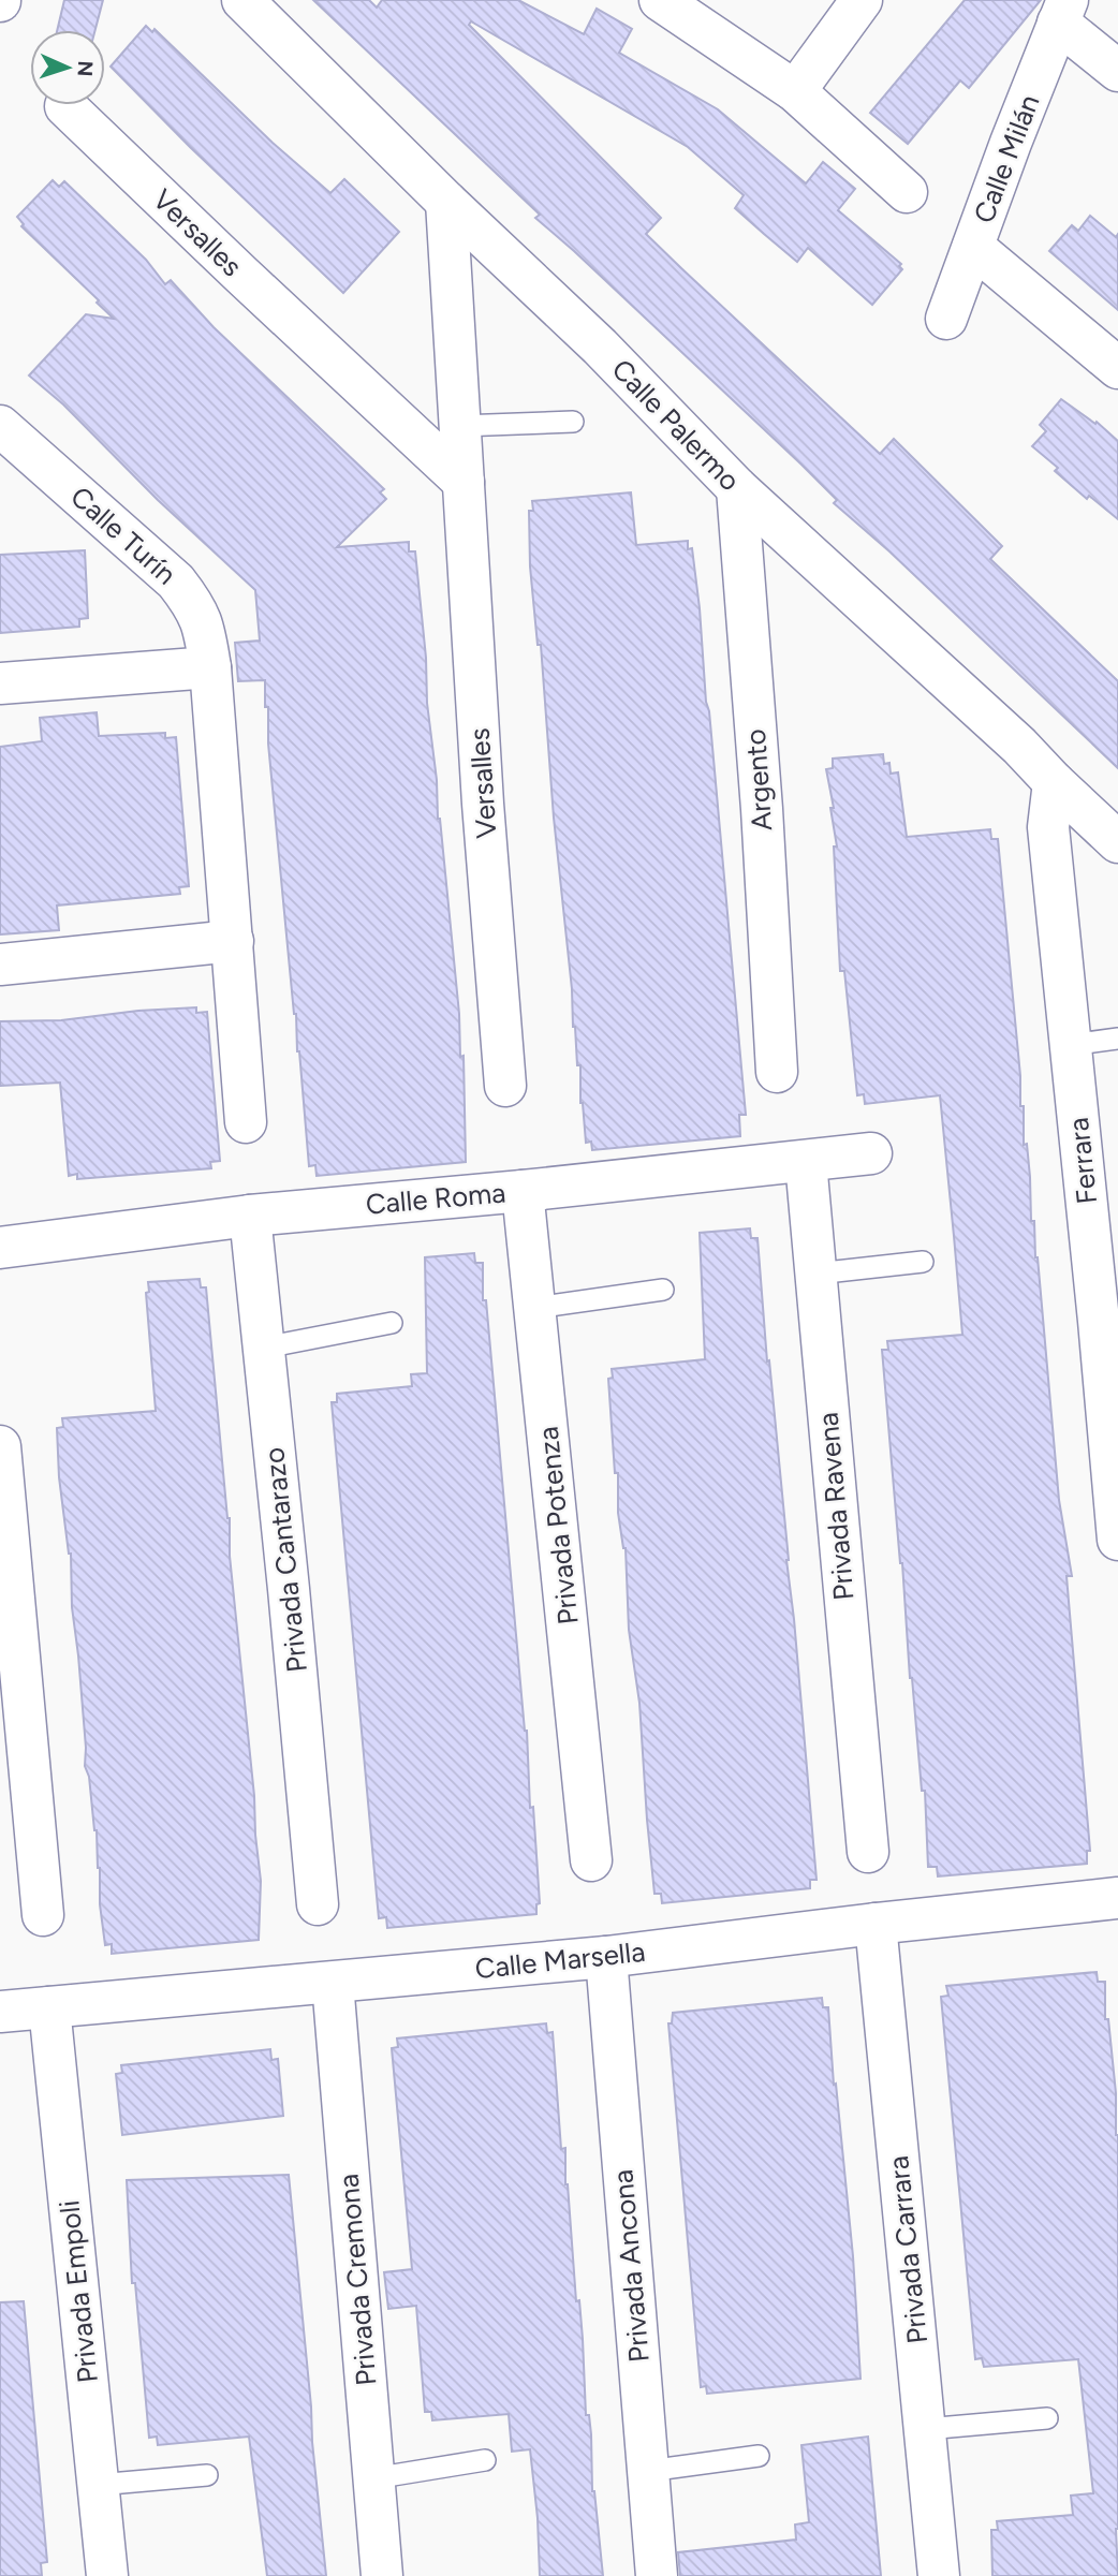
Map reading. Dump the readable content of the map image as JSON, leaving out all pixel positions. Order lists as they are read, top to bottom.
{
  "streets": {
    "street": [
      "Calle Milán",
      "Versalles",
      "Calle Palermo",
      "Calle Turín",
      "Argento",
      "Ferrara",
      "Calle Roma",
      "Privada Ravena",
      "Privada Potenza",
      "Privada Cantarazo",
      "Calle Marsella",
      "Privada Carrara",
      "Privada Ancona",
      "Privada Cremona",
      "Privada Empoli"
    ]
  },
  "crossings": [
    ["Versalles", "Calle Palermo"],
    ["Calle Palermo", "Argento"],
    ["Calle Palermo", "Ferrara"],
    ["Calle Roma", "Privada Ravena"],
    ["Calle Roma", "Privada Potenza"],
    ["Calle Roma", "Privada Cantarazo"],
    ["Calle Marsella", "Privada Carrara"],
    ["Calle Marsella", "Privada Ancona"],
    ["Calle Marsella", "Privada Cremona"],
    ["Calle Marsella", "Privada Empoli"]
  ],
  "north": "right"
}
